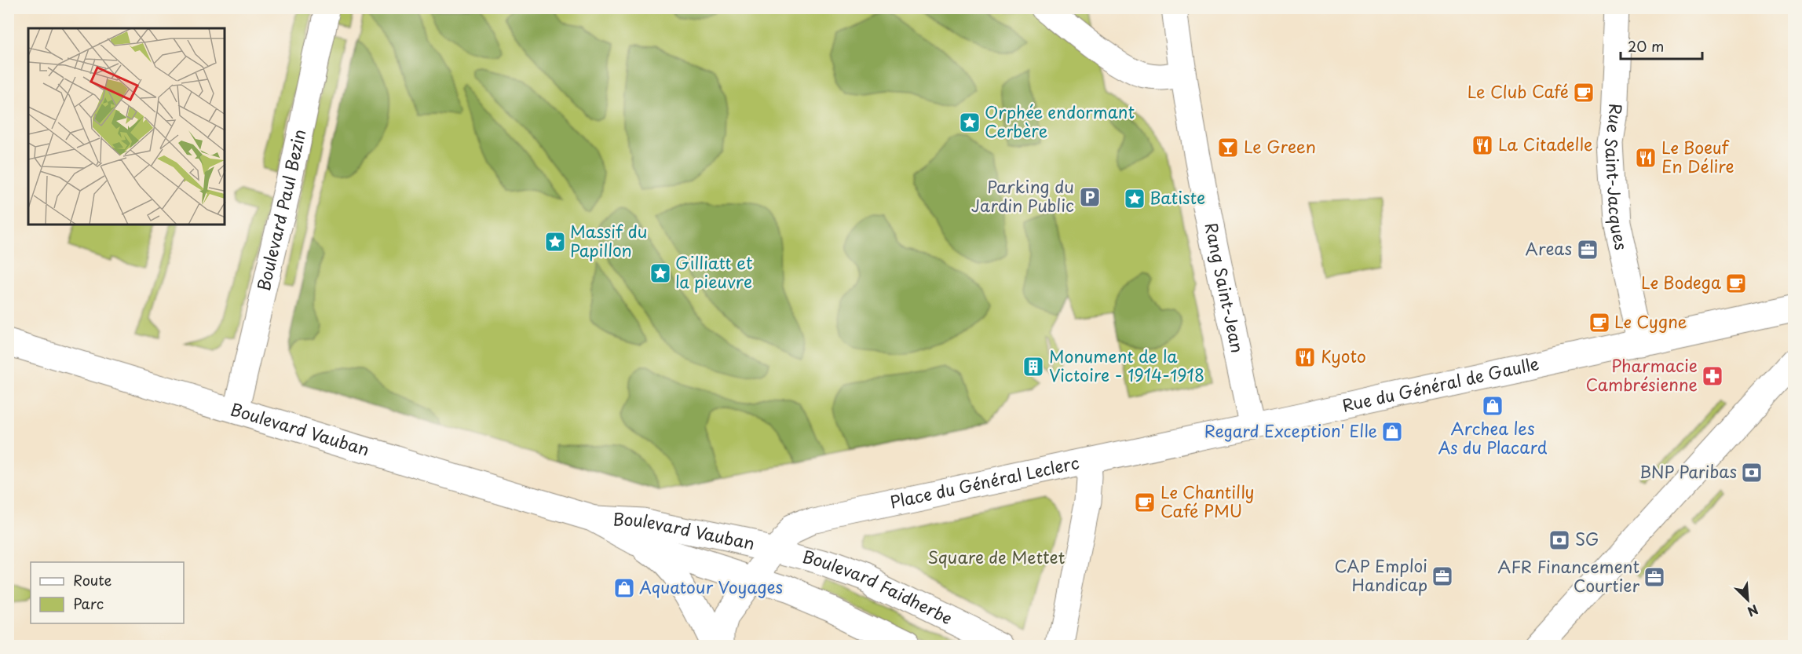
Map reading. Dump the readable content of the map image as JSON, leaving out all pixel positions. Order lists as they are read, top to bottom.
{
  "streets": {
    "street": [
      "Rue Saint-Jacques",
      "Boulevard Paul Bezin",
      "Rang Saint-Jean",
      "Rue du Général de Gaulle",
      "Boulevard Vauban",
      "Place du Général Leclerc",
      "Boulevard Faidherbe"
    ]
  },
  "crossings": [
    ["Rue Saint-Jacques", "Rue du Général de Gaulle"],
    ["Boulevard Paul Bezin", "Boulevard Vauban"],
    ["Rang Saint-Jean", "Rue du Général de Gaulle"],
    ["Rue du Général de Gaulle", "Place du Général Leclerc"],
    ["Boulevard Vauban", "Place du Général Leclerc"],
    ["Boulevard Vauban", "Boulevard Faidherbe"],
    ["Place du Général Leclerc", "Boulevard Faidherbe"]
  ],
  "parks": ["Square de Mettet"],
  "places": {
    "cafe": [
      "Le Club Café",
      "Le Bodega",
      "Le Cygne",
      "Le Chantilly Café PMU"
    ],
    "place": [
      "Orphée endormant Cerbère",
      "Batiste",
      "Massif du Papillon",
      "Gilliatt et la pieuvre"
    ],
    "restaurant": ["La Citadelle", "Le Boeuf En Délire", "Kyoto"],
    "bar": ["Le Green"],
    "parking": ["Parking du Jardin Public"],
    "office": ["Areas", "CAP Emploi Handicap", "AFR Financement Courtier"],
    "building": ["Monument de la Victoire - 1914-1918"],
    "pharmacy": ["Pharmacie Cambrésienne"],
    "shop": ["Archea les As du Placard", "Regard Exception' Elle", "Aquatour Voyages"],
    "bank": ["BNP Paribas", "SG"]
  },
  "legend": ["Route", "Parc"],
  "scale_bar": "20 m",
  "north": "bottom right"
}
